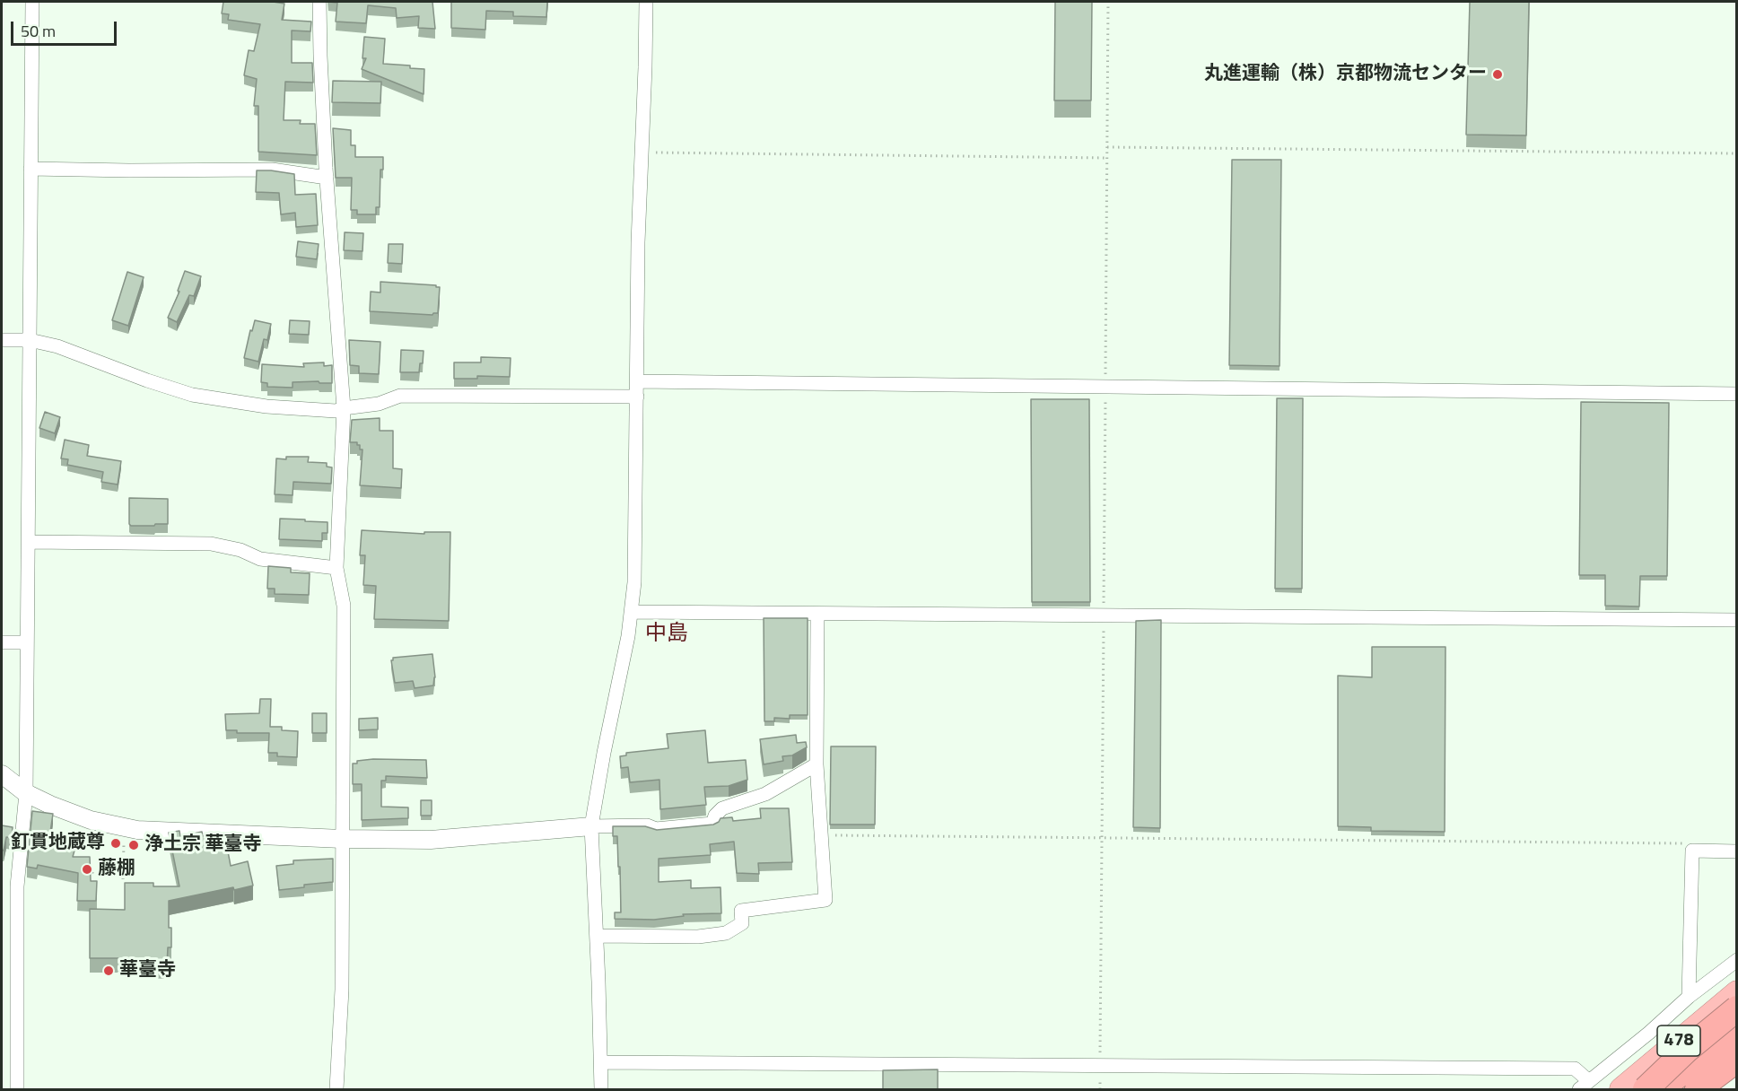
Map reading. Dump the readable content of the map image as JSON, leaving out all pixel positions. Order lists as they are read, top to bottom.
{
  "streets": {
    "highway": ["478"]
  },
  "districts": ["中島"],
  "places": [
    "丸進運輸（株）京都物流センター",
    "釘貫地蔵尊",
    "浄土宗 華臺寺",
    "藤棚",
    "華臺寺"
  ],
  "scale_bar": "50 m"
}
